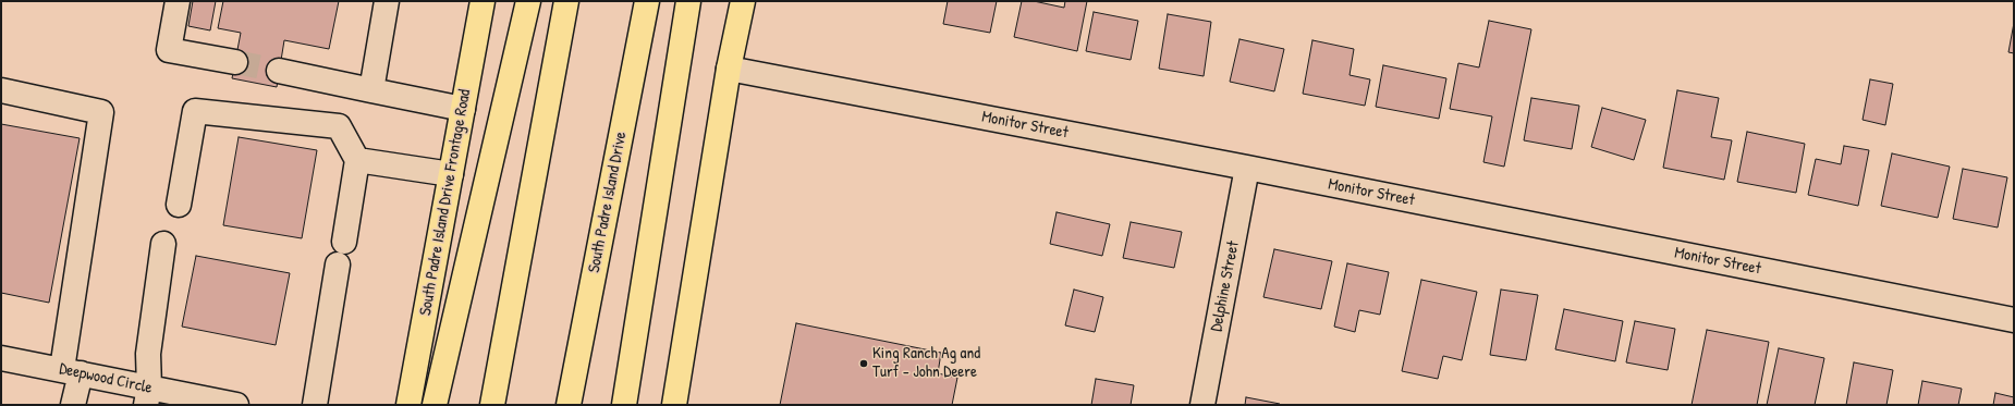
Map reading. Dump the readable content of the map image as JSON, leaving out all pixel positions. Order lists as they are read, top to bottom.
{
  "streets": {
    "main road": ["South Padre Island Drive Frontage Road", "South Padre Island Drive"],
    "street": ["Monitor Street", "Delphine Street", "Deepwood Circle"]
  },
  "crossings": [
    ["Monitor Street", "Delphine Street"]
  ],
  "places": ["King Ranch Ag and Turf - John Deere"]
}
